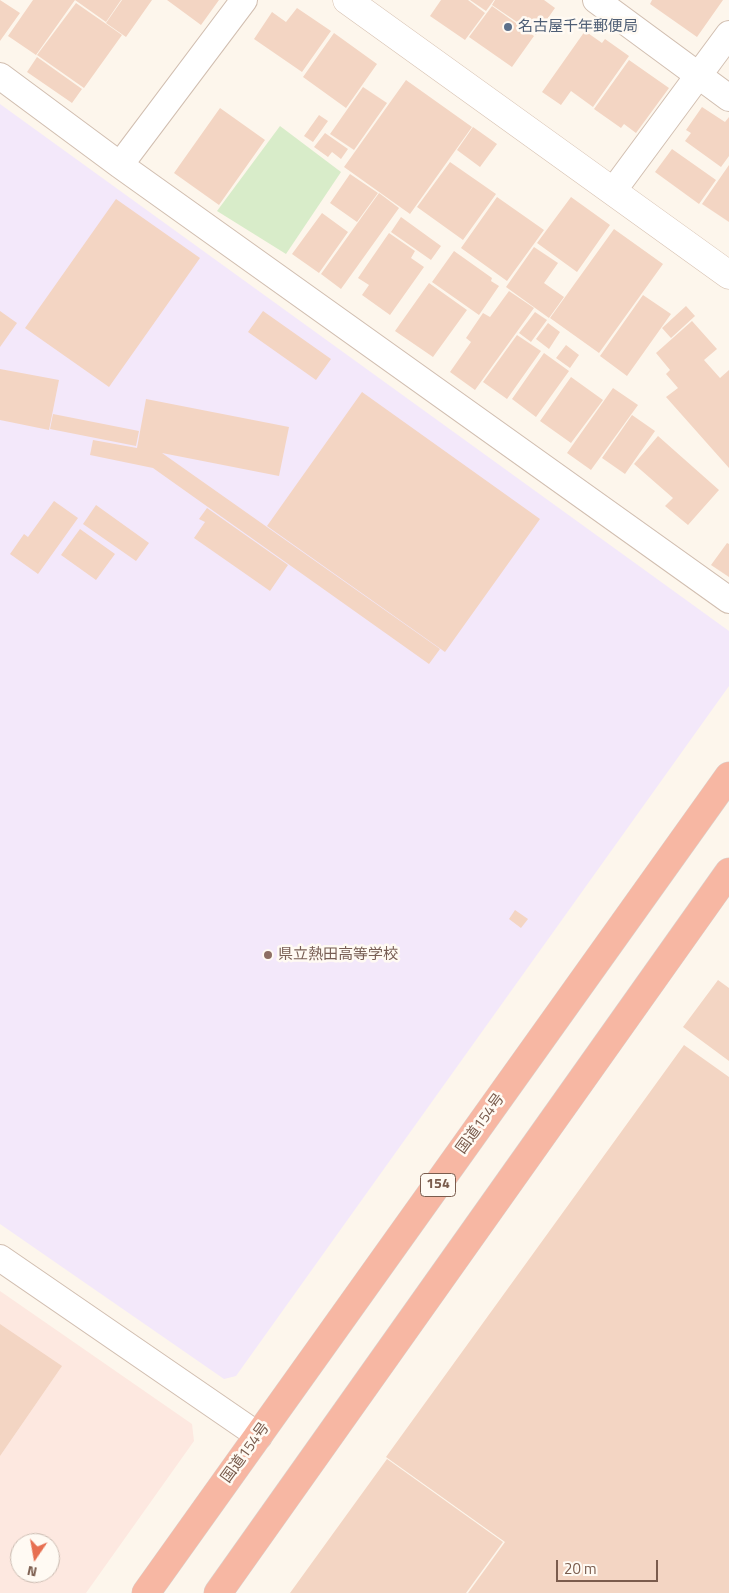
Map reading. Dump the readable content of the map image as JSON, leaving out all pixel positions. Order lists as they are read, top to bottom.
{
  "streets": {
    "highway": ["国道154号", "154"]
  },
  "places": ["名古屋千年郵便局", "県立熱田高等学校"],
  "scale_bar": "20 m",
  "north": "bottom"
}
